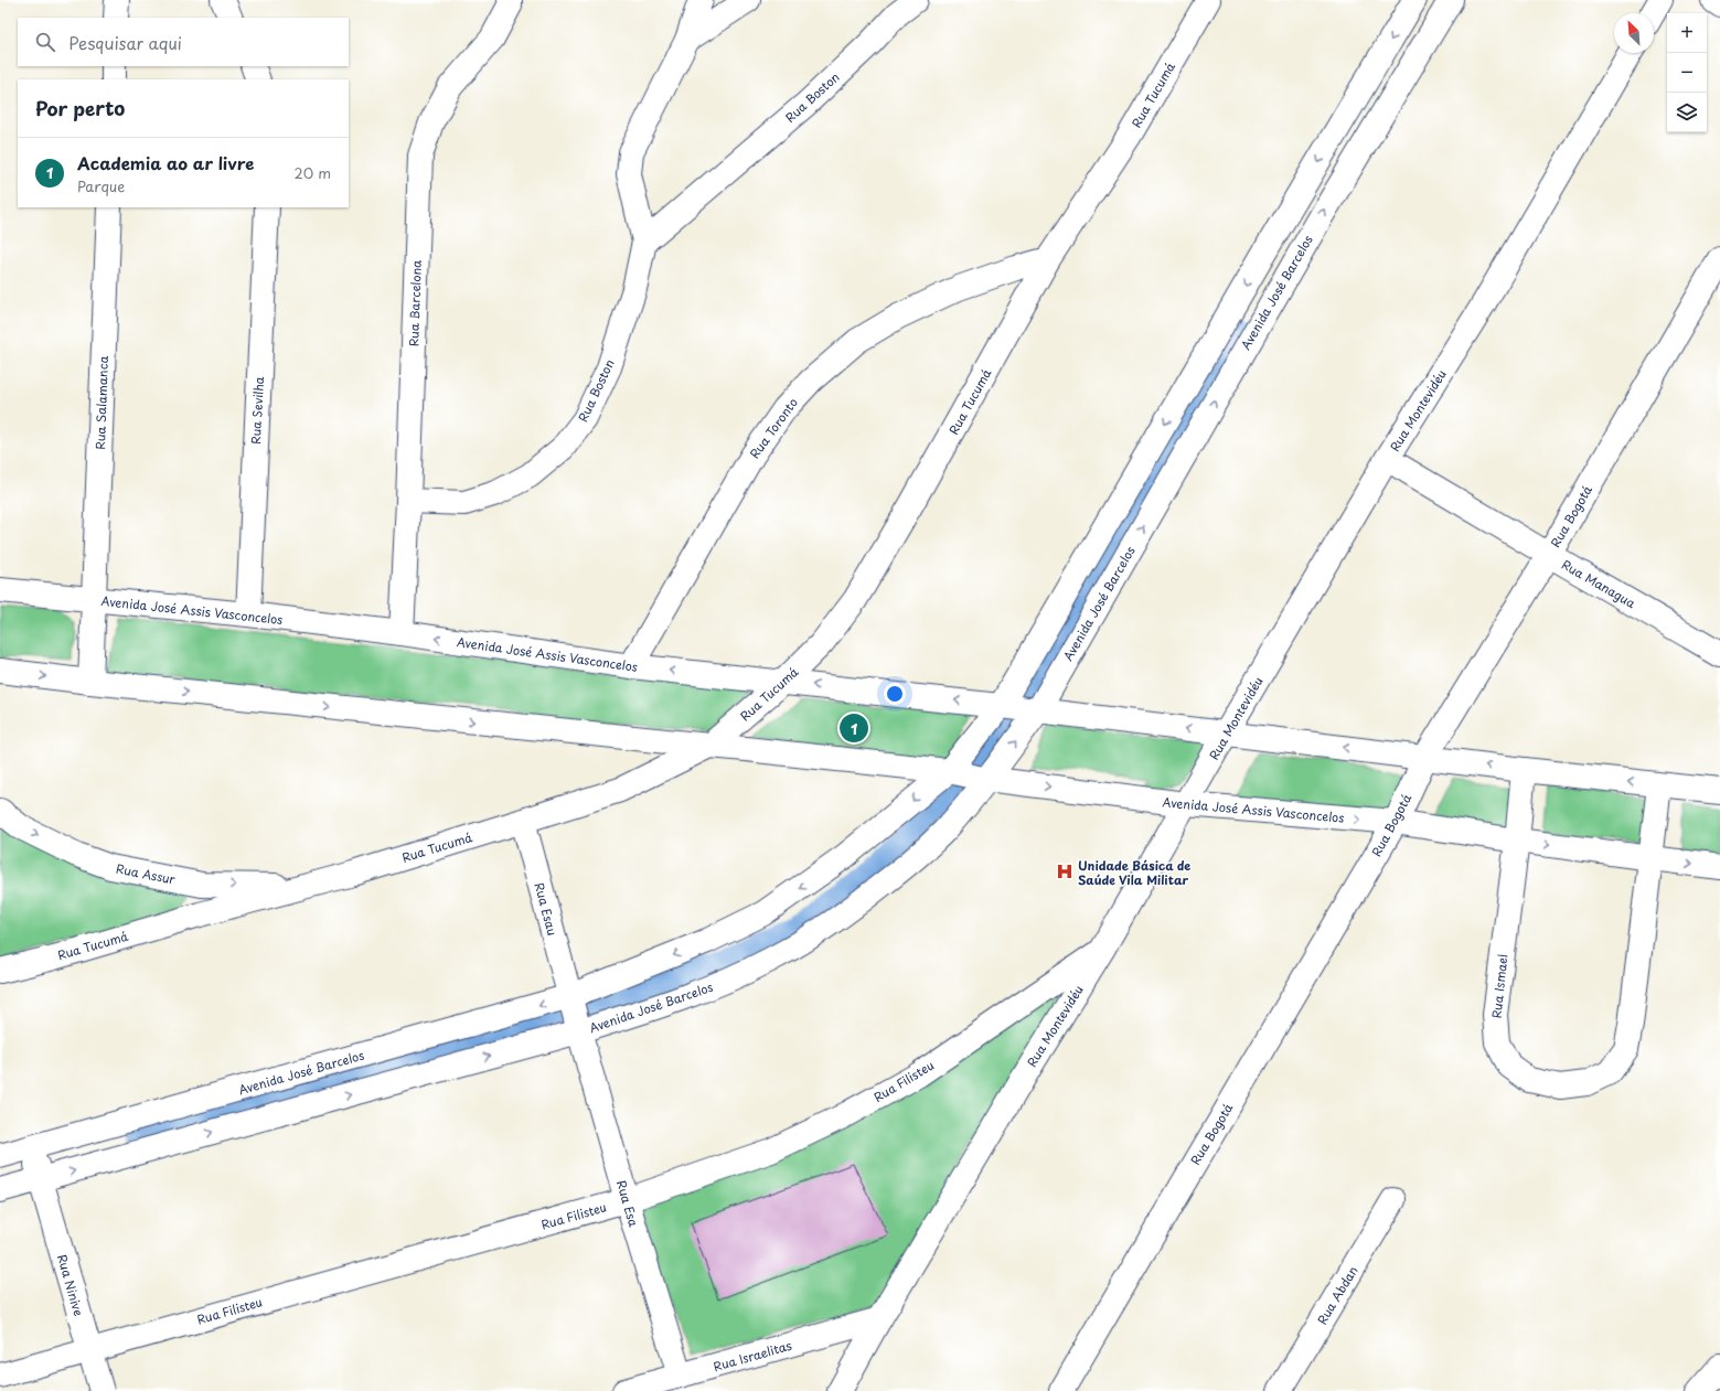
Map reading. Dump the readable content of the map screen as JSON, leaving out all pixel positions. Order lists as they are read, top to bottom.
{
  "streets": {
    "street": [
      "Rua Tucumá",
      "Rua Boston",
      "Avenida José Barcelos",
      "Rua Barcelona",
      "Rua Salamanca",
      "Rua Sevilha",
      "Rua Montevidéu",
      "Rua Toronto",
      "Rua Bogotá",
      "Rua Managua",
      "Avenida José Assis Vasconcelos",
      "Rua Assur",
      "Rua Esau",
      "Rua Ismael",
      "Rua Filisteu",
      "Rua Esa",
      "Rua Ninive",
      "Rua Abdan",
      "Rua Israelitas"
    ]
  },
  "crossings": [
    ["Rua Tucumá", "Rua Toronto"],
    ["Rua Tucumá", "Avenida José Assis Vasconcelos"],
    ["Rua Tucumá", "Rua Assur"],
    ["Rua Tucumá", "Rua Esau"],
    ["Rua Boston", "Rua Barcelona"],
    ["Avenida José Barcelos", "Avenida José Assis Vasconcelos"],
    ["Avenida José Barcelos", "Rua Esau"],
    ["Avenida José Barcelos", "Rua Esa"],
    ["Avenida José Barcelos", "Rua Ninive"],
    ["Rua Barcelona", "Avenida José Assis Vasconcelos"],
    ["Rua Salamanca", "Avenida José Assis Vasconcelos"],
    ["Rua Sevilha", "Avenida José Assis Vasconcelos"],
    ["Rua Montevidéu", "Rua Managua"],
    ["Rua Montevidéu", "Avenida José Assis Vasconcelos"],
    ["Rua Montevidéu", "Rua Filisteu"],
    ["Rua Montevidéu", "Rua Israelitas"],
    ["Rua Toronto", "Avenida José Assis Vasconcelos"],
    ["Rua Bogotá", "Rua Managua"],
    ["Rua Bogotá", "Avenida José Assis Vasconcelos"],
    ["Avenida José Assis Vasconcelos", "Rua Ismael"],
    ["Rua Esau", "Rua Esa"],
    ["Rua Filisteu", "Rua Esa"],
    ["Rua Filisteu", "Rua Ninive"],
    ["Rua Esa", "Rua Israelitas"]
  ],
  "one_way": ["Rua Assur"],
  "places": {
    "hospital": ["Unidade Básica de Saúde Vila Militar"]
  },
  "north": "top left",
  "page": {
    "map_buttons": ["+", "−"],
    "search": "Pesquisar aqui",
    "heading": "Por perto",
    "list": [
      {
        "mark": "1",
        "name": "Academia ao ar livre",
        "note": "Parque",
        "value": "20 m"
      }
    ],
    "pins": "1"
  }
}
